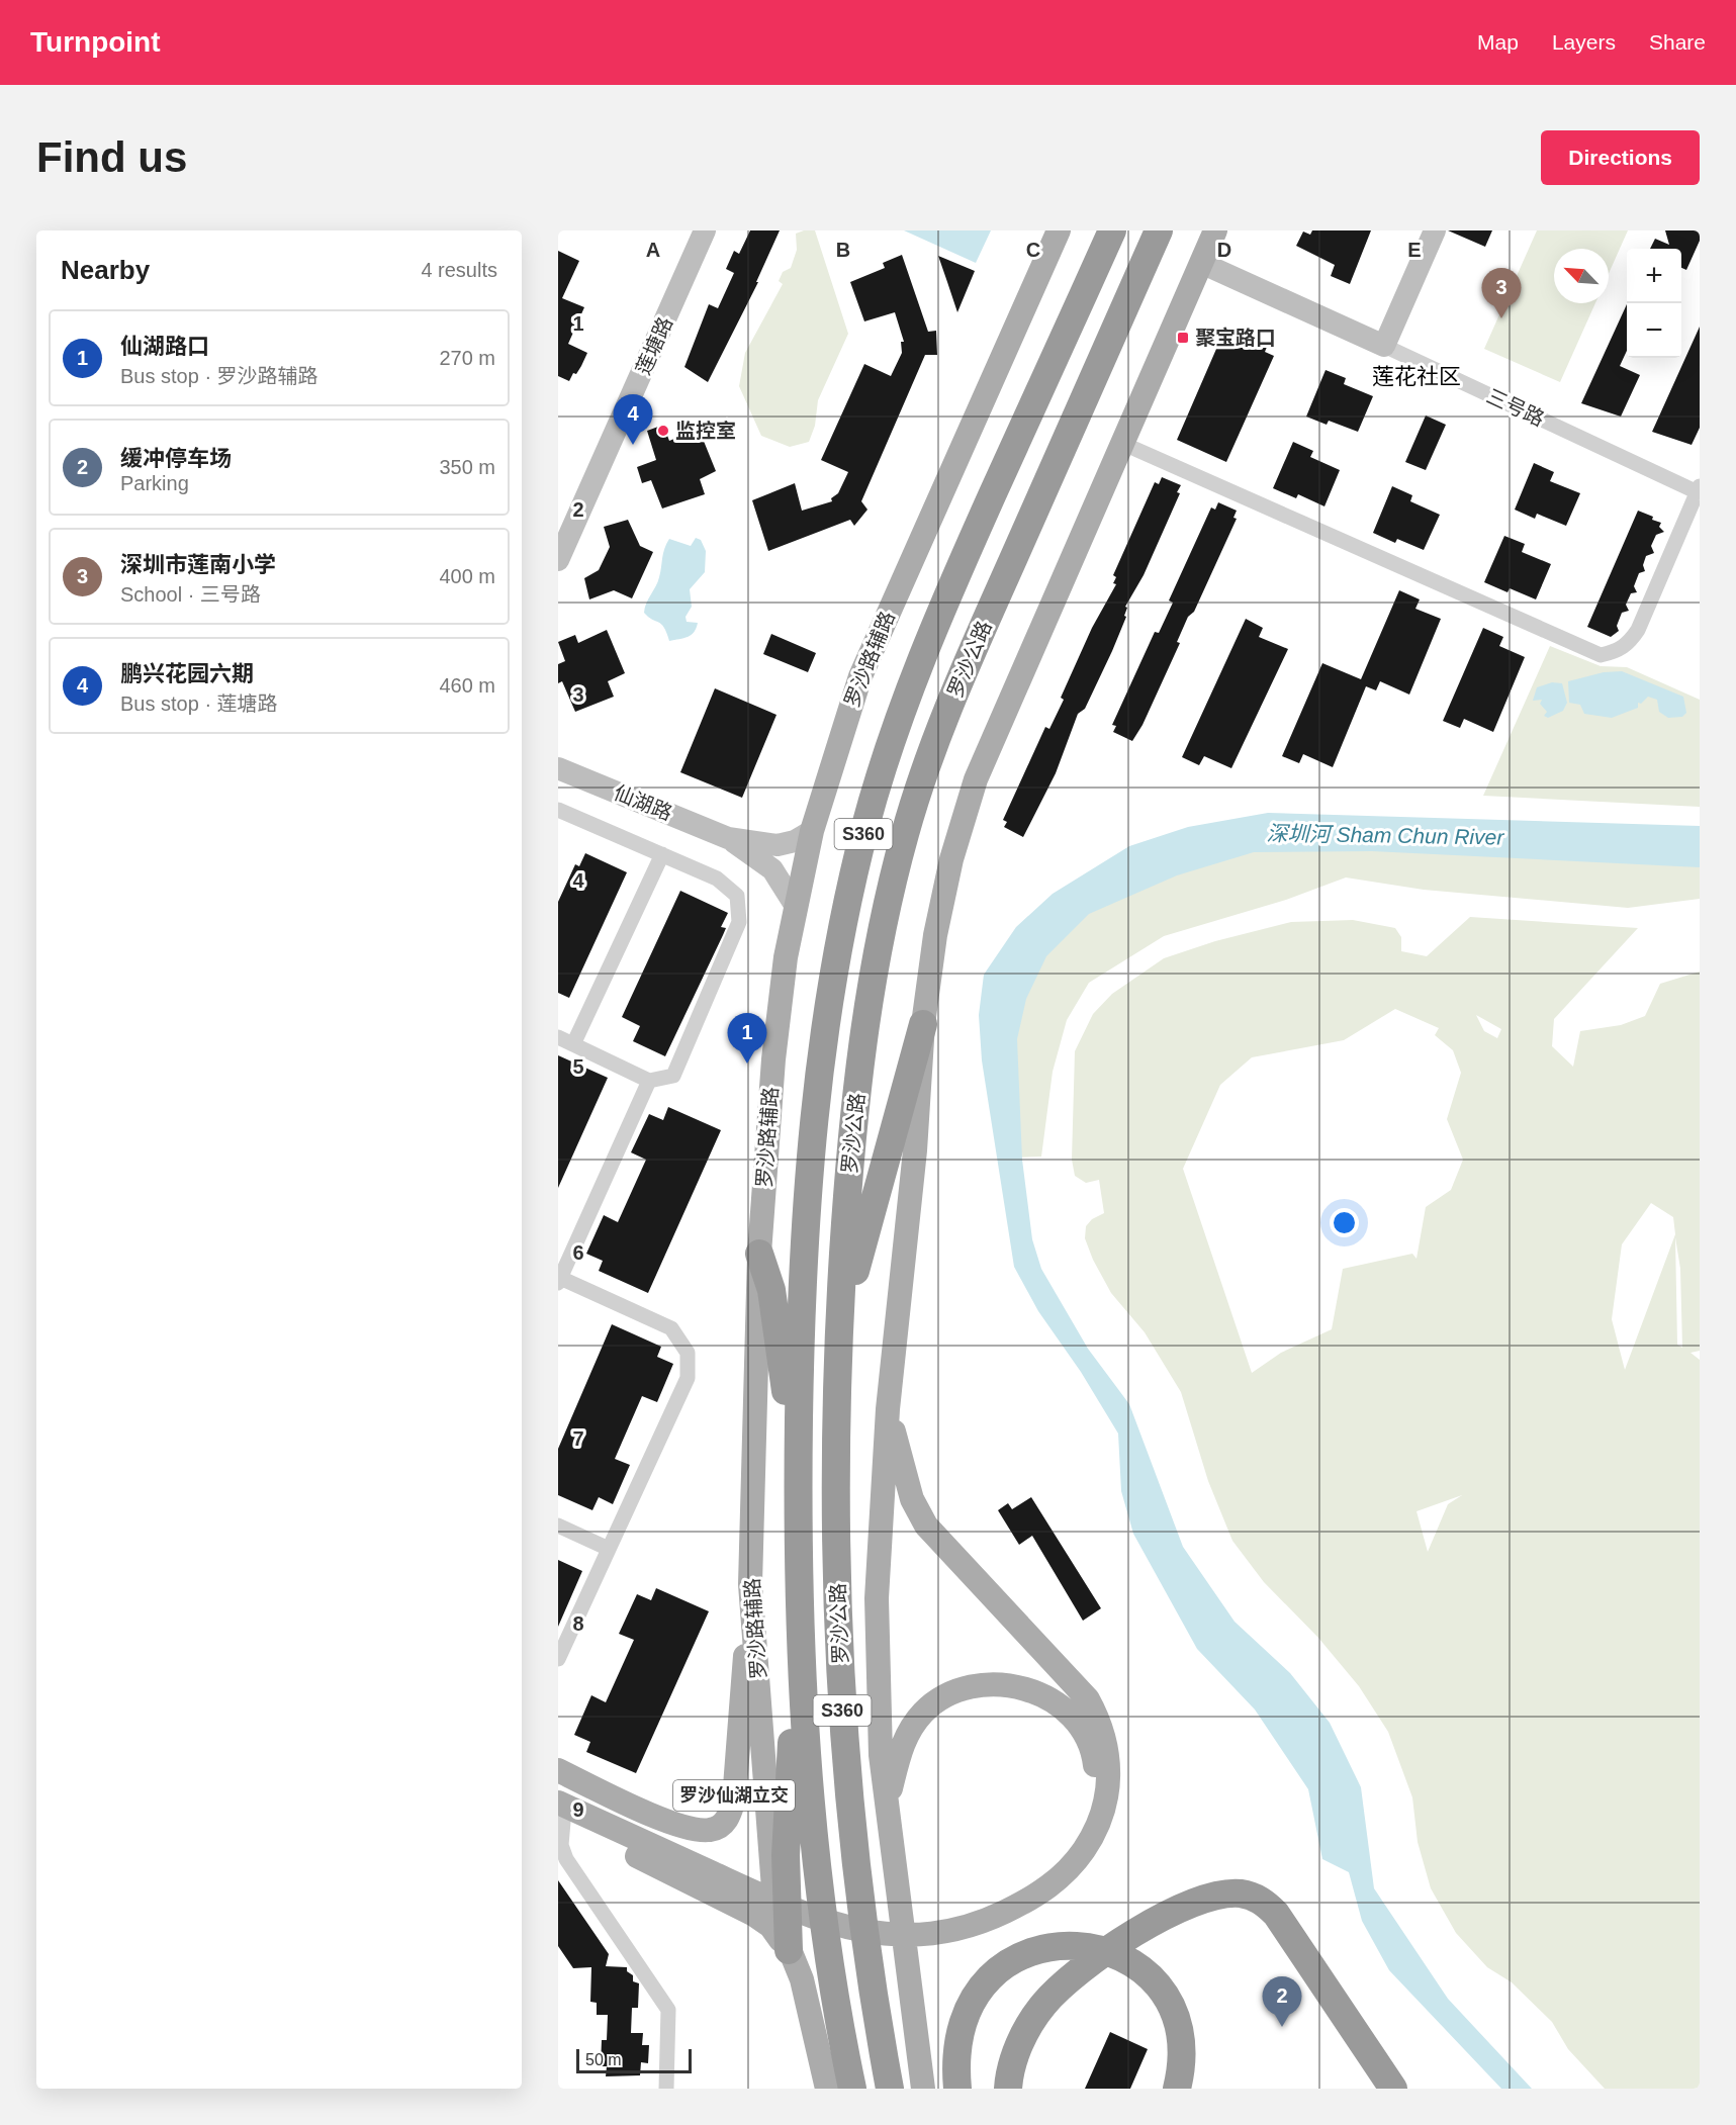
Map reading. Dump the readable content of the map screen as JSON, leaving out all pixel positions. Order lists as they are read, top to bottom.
{
  "streets": {
    "highway": ["罗沙公路", "S360"],
    "main road": ["罗沙路辅路", "罗沙仙湖立交"],
    "street": ["莲塘路", "三号路", "仙湖路"]
  },
  "crossings": [
    ["罗沙路辅路", "罗沙仙湖立交"]
  ],
  "districts": ["莲花社区"],
  "water": ["深圳河 Sham Chun River"],
  "places": {
    "transit": ["聚宝路口"],
    "other": ["监控室"]
  },
  "scale_bar": "50 m",
  "north": "top left",
  "page": {
    "header": "Turnpoint",
    "nav": ["Map", "Layers", "Share"],
    "buttons": "Directions",
    "title": "Find us",
    "heading": ["Nearby", "4 results"],
    "map_buttons": ["+", "−"],
    "pins": [
      "3",
      "4",
      "1",
      "2"
    ],
    "list": [
      {
        "mark": "1",
        "name": "仙湖路口",
        "note": "Bus stop · 罗沙路辅路",
        "value": "270 m"
      },
      {
        "mark": "2",
        "name": "缓冲停车场",
        "note": "Parking",
        "value": "350 m"
      },
      {
        "mark": "3",
        "name": "深圳市莲南小学",
        "note": "School · 三号路",
        "value": "400 m"
      },
      {
        "mark": "4",
        "name": "鹏兴花园六期",
        "note": "Bus stop · 莲塘路",
        "value": "460 m"
      }
    ],
    "scale": "50 m"
  },
  "grid": {
    "columns": [
      "A",
      "B",
      "C",
      "D",
      "E"
    ],
    "rows": [
      "1",
      "2",
      "3",
      "4",
      "5",
      "6",
      "7",
      "8",
      "9"
    ]
  }
}
